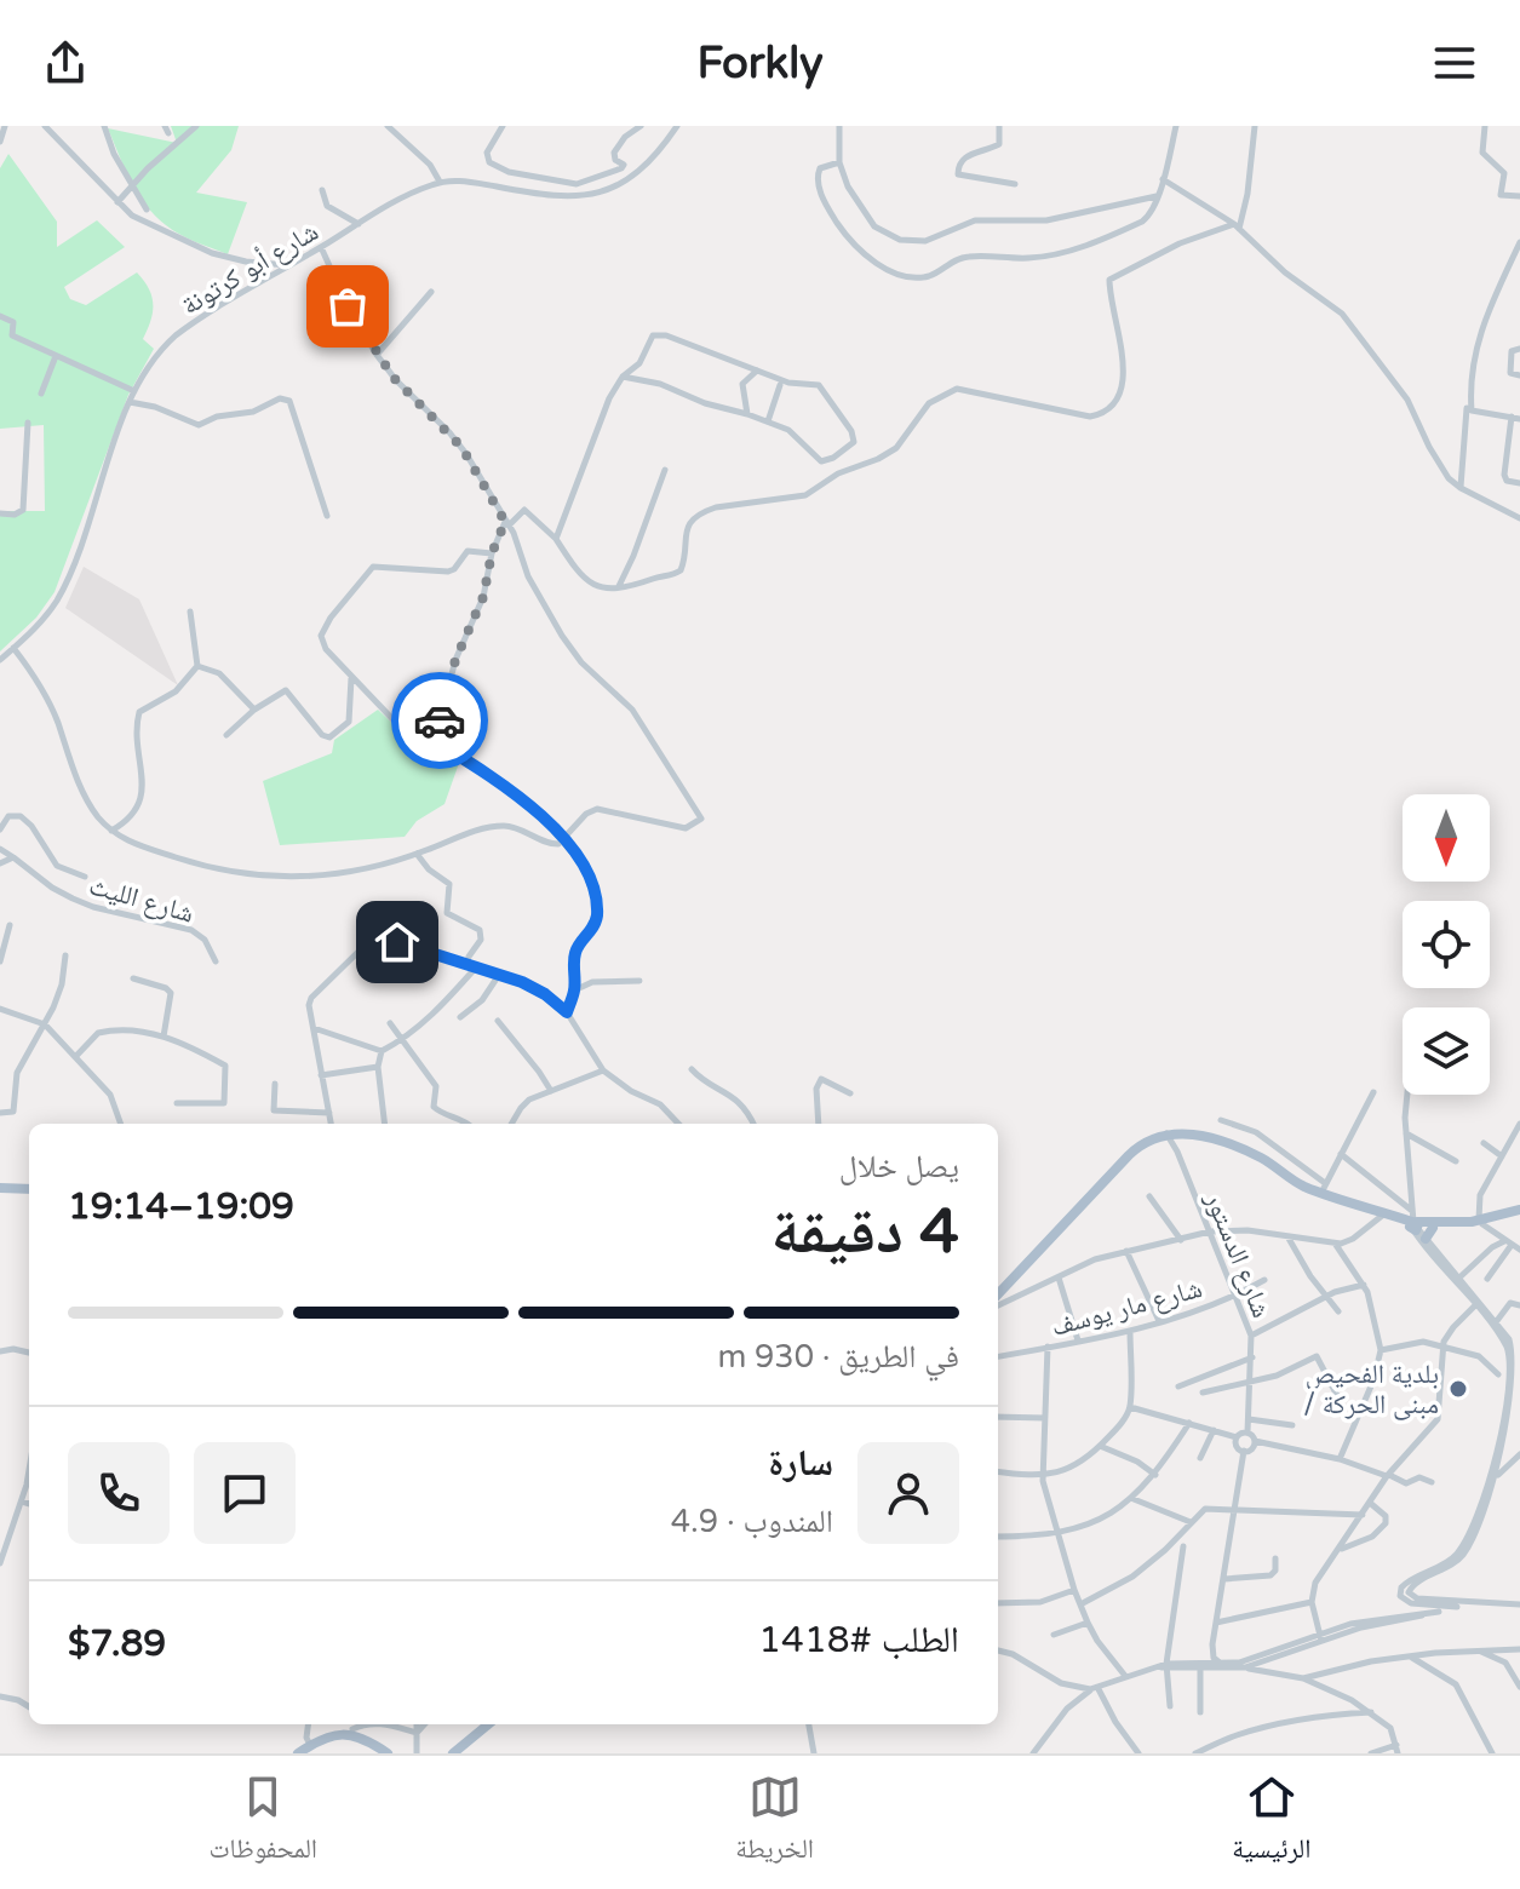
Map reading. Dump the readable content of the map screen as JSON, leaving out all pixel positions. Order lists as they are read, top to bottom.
{
  "streets": {
    "street": [
      "شارع أبو كرتونة",
      "شارع الليث",
      "شارع الدستور",
      "شارع مار يوسف"
    ]
  },
  "crossings": [
    ["شارع الدستور", "شارع مار يوسف"]
  ],
  "places": ["بلدية الفحيص / مبنى الحركة"],
  "north": "bottom",
  "page": {
    "header": "Forkly",
    "heading": ["4 دقيقة", "يصل خلال", "19:09–19:14"],
    "panel": [
      "سارة",
      "المندوب · 4.9",
      "الطلب #1418",
      "$7.89"
    ],
    "bar": "في الطريق · 930 m",
    "tabs": ["الرئيسية", "الخريطة", "المحفوظات"]
  }
}
